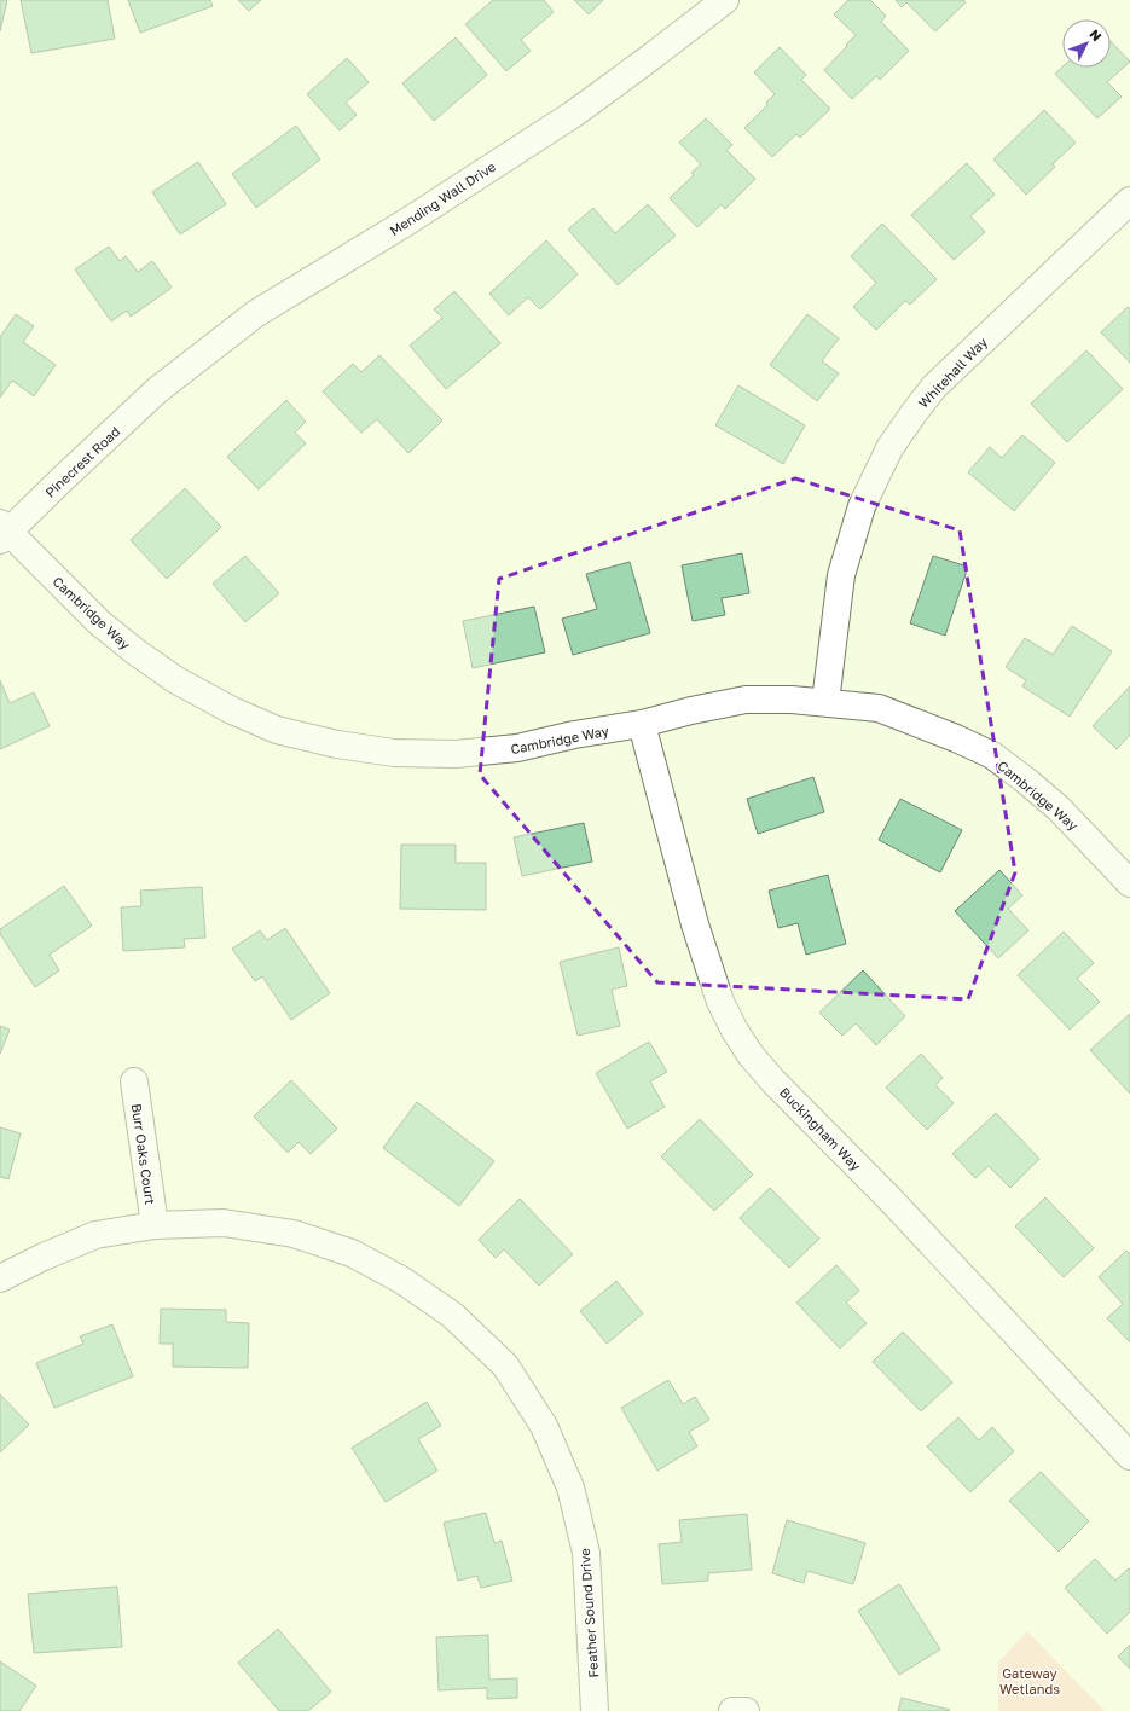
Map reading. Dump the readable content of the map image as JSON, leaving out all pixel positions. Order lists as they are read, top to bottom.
{
  "streets": {
    "street": [
      "Mending Wall Drive",
      "Whitehall Way",
      "Pinecrest Road",
      "Cambridge Way",
      "Buckingham Way",
      "Burr Oaks Court",
      "Feather Sound Drive"
    ]
  },
  "crossings": [
    ["Mending Wall Drive", "Pinecrest Road"],
    ["Whitehall Way", "Cambridge Way"],
    ["Pinecrest Road", "Cambridge Way"],
    ["Cambridge Way", "Buckingham Way"],
    ["Burr Oaks Court", "Feather Sound Drive"]
  ],
  "parks": ["Gateway Wetlands"],
  "north": "top right"
}
